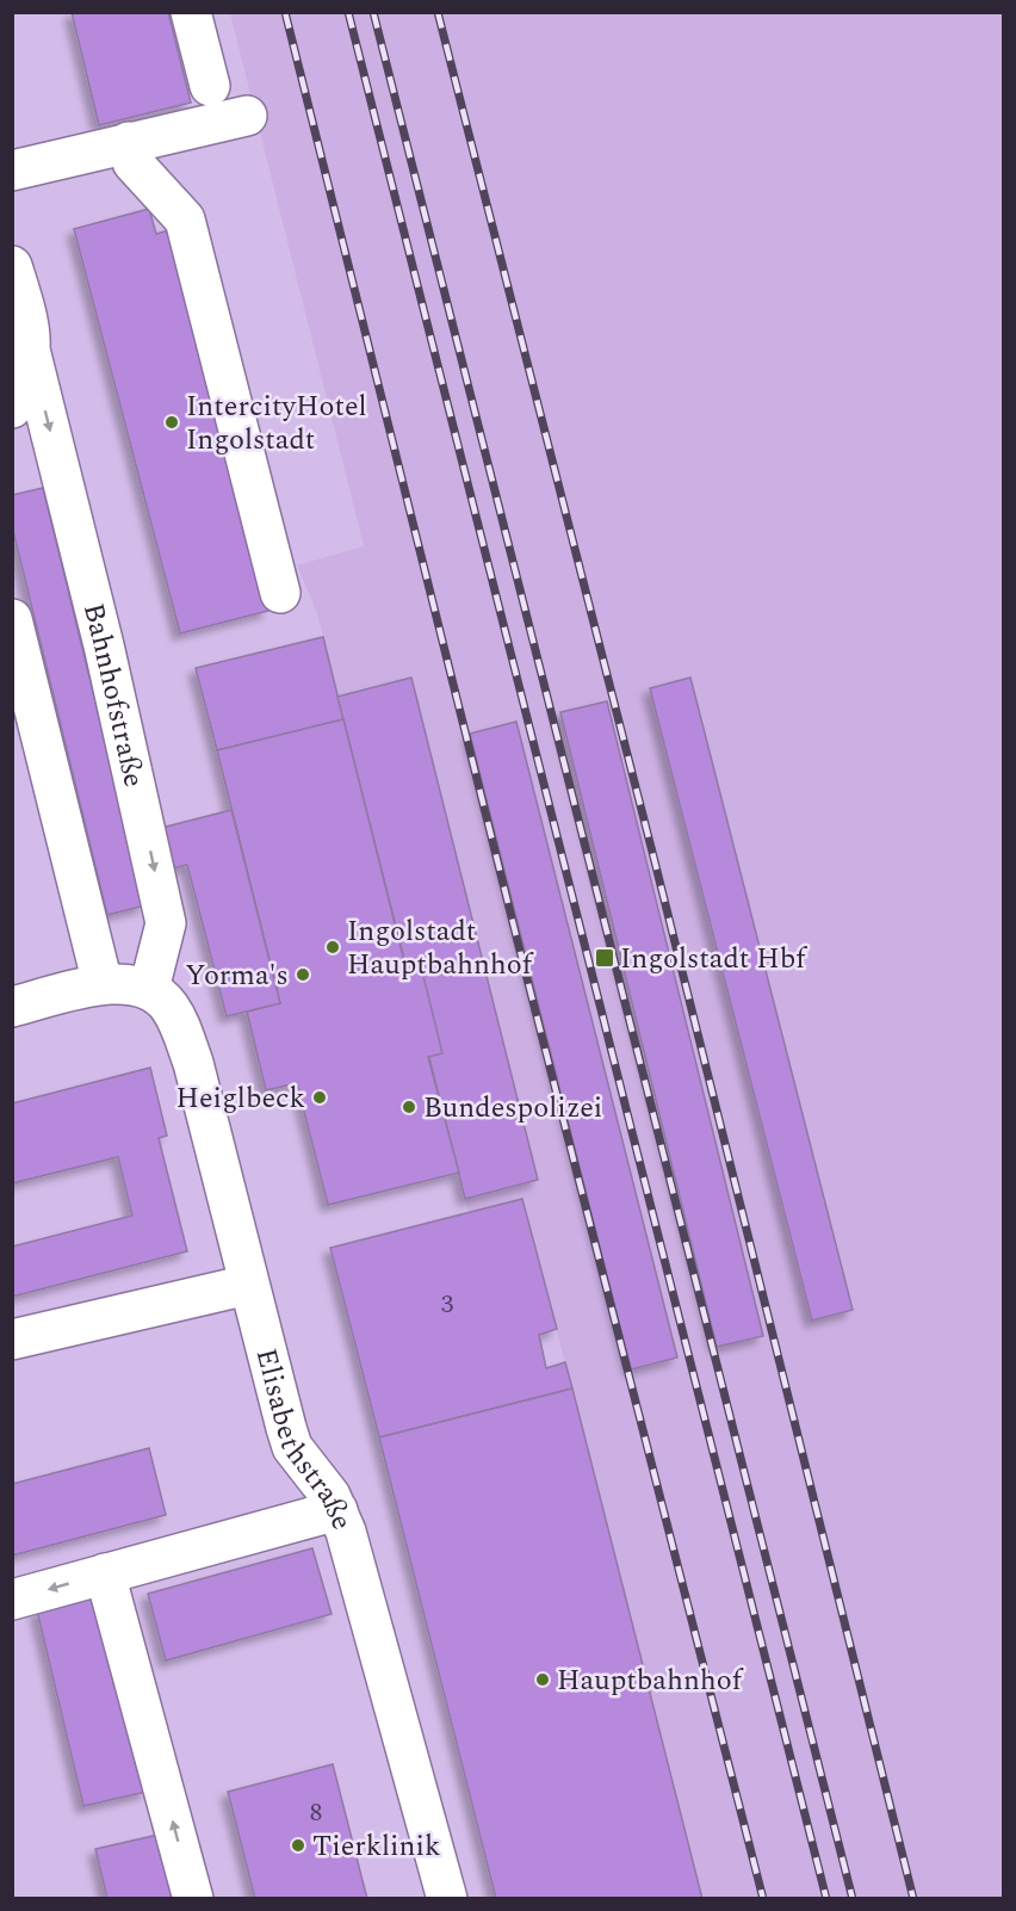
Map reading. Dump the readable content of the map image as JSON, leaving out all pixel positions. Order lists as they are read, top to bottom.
{
  "streets": {
    "street": ["Bahnhofstraße", "Elisabethstraße"]
  },
  "crossings": [
    ["Bahnhofstraße", "Elisabethstraße"]
  ],
  "places": {
    "other": [
      "IntercityHotel Ingolstadt",
      "Ingolstadt Hauptbahnhof",
      "Yorma's",
      "Heiglbeck",
      "Bundespolizei",
      "Hauptbahnhof",
      "Tierklinik"
    ],
    "transit": ["Ingolstadt Hbf"]
  },
  "house_numbers": ["3", "8"]
}
